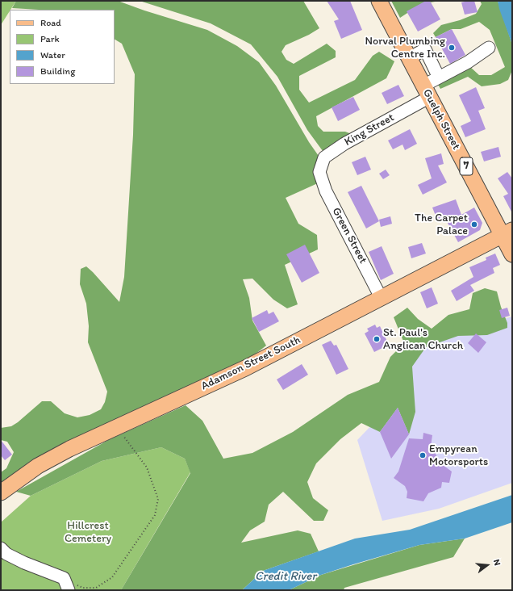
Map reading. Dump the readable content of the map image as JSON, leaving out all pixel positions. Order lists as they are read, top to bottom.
{
  "streets": {
    "main road": ["Guelph Street", "7", "Adamson Street South"],
    "street": ["King Street", "Green Street"]
  },
  "crossings": [
    ["Guelph Street", "King Street"],
    ["Guelph Street", "Adamson Street South"],
    ["King Street", "Green Street"],
    ["Green Street", "Adamson Street South"]
  ],
  "water": ["Credit River"],
  "parks": ["Hillcrest Cemetery"],
  "places": [
    "Norval Plumbing Centre Inc.",
    "The Carpet Palace",
    "St. Paul's Anglican Church",
    "Empyrean Motorsports"
  ],
  "legend": [
    "Road",
    "Park",
    "Water",
    "Building"
  ],
  "north": "right"
}
